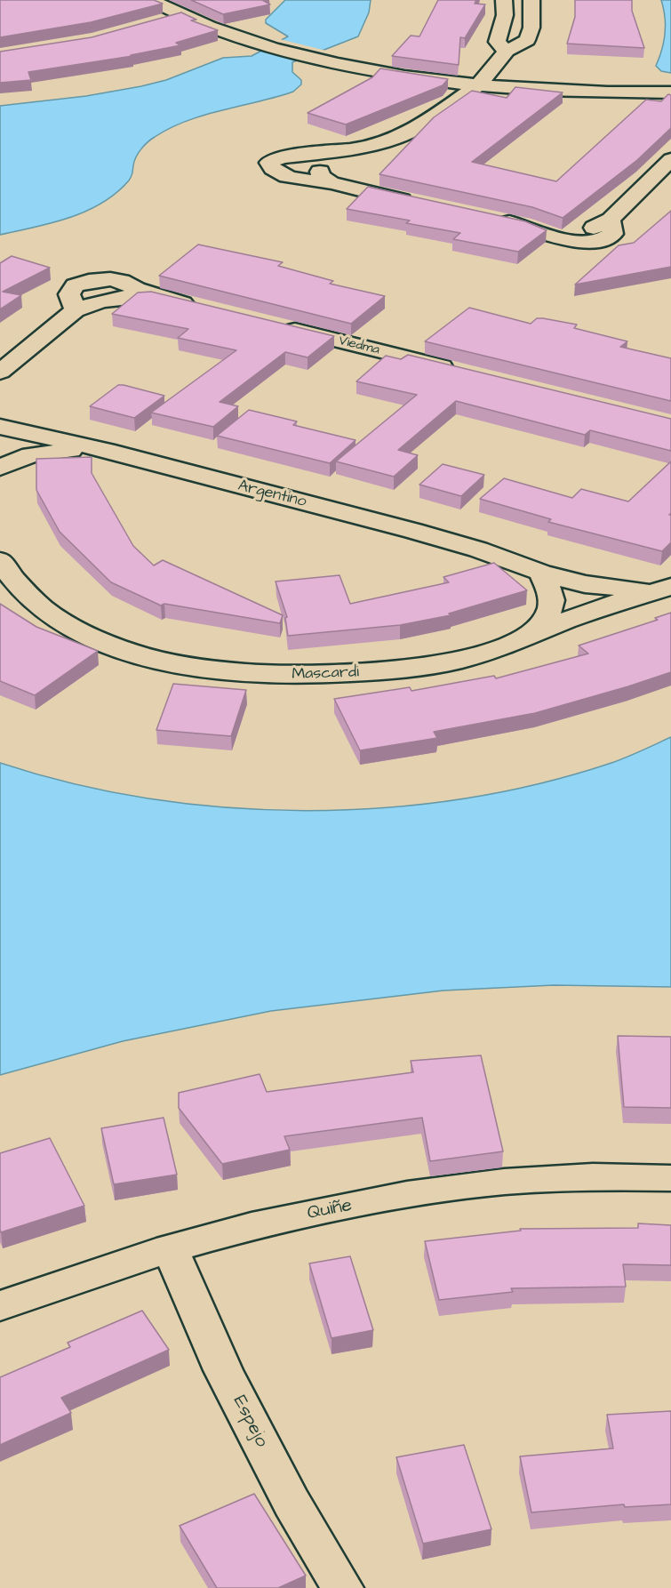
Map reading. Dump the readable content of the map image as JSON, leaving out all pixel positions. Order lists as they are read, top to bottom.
{
  "streets": {
    "street": [
      "Viedma",
      "Argentino",
      "Mascardi",
      "Quiñe",
      "Espejo"
    ]
  },
  "crossings": [
    ["Argentino", "Mascardi"],
    ["Quiñe", "Espejo"]
  ]
}
